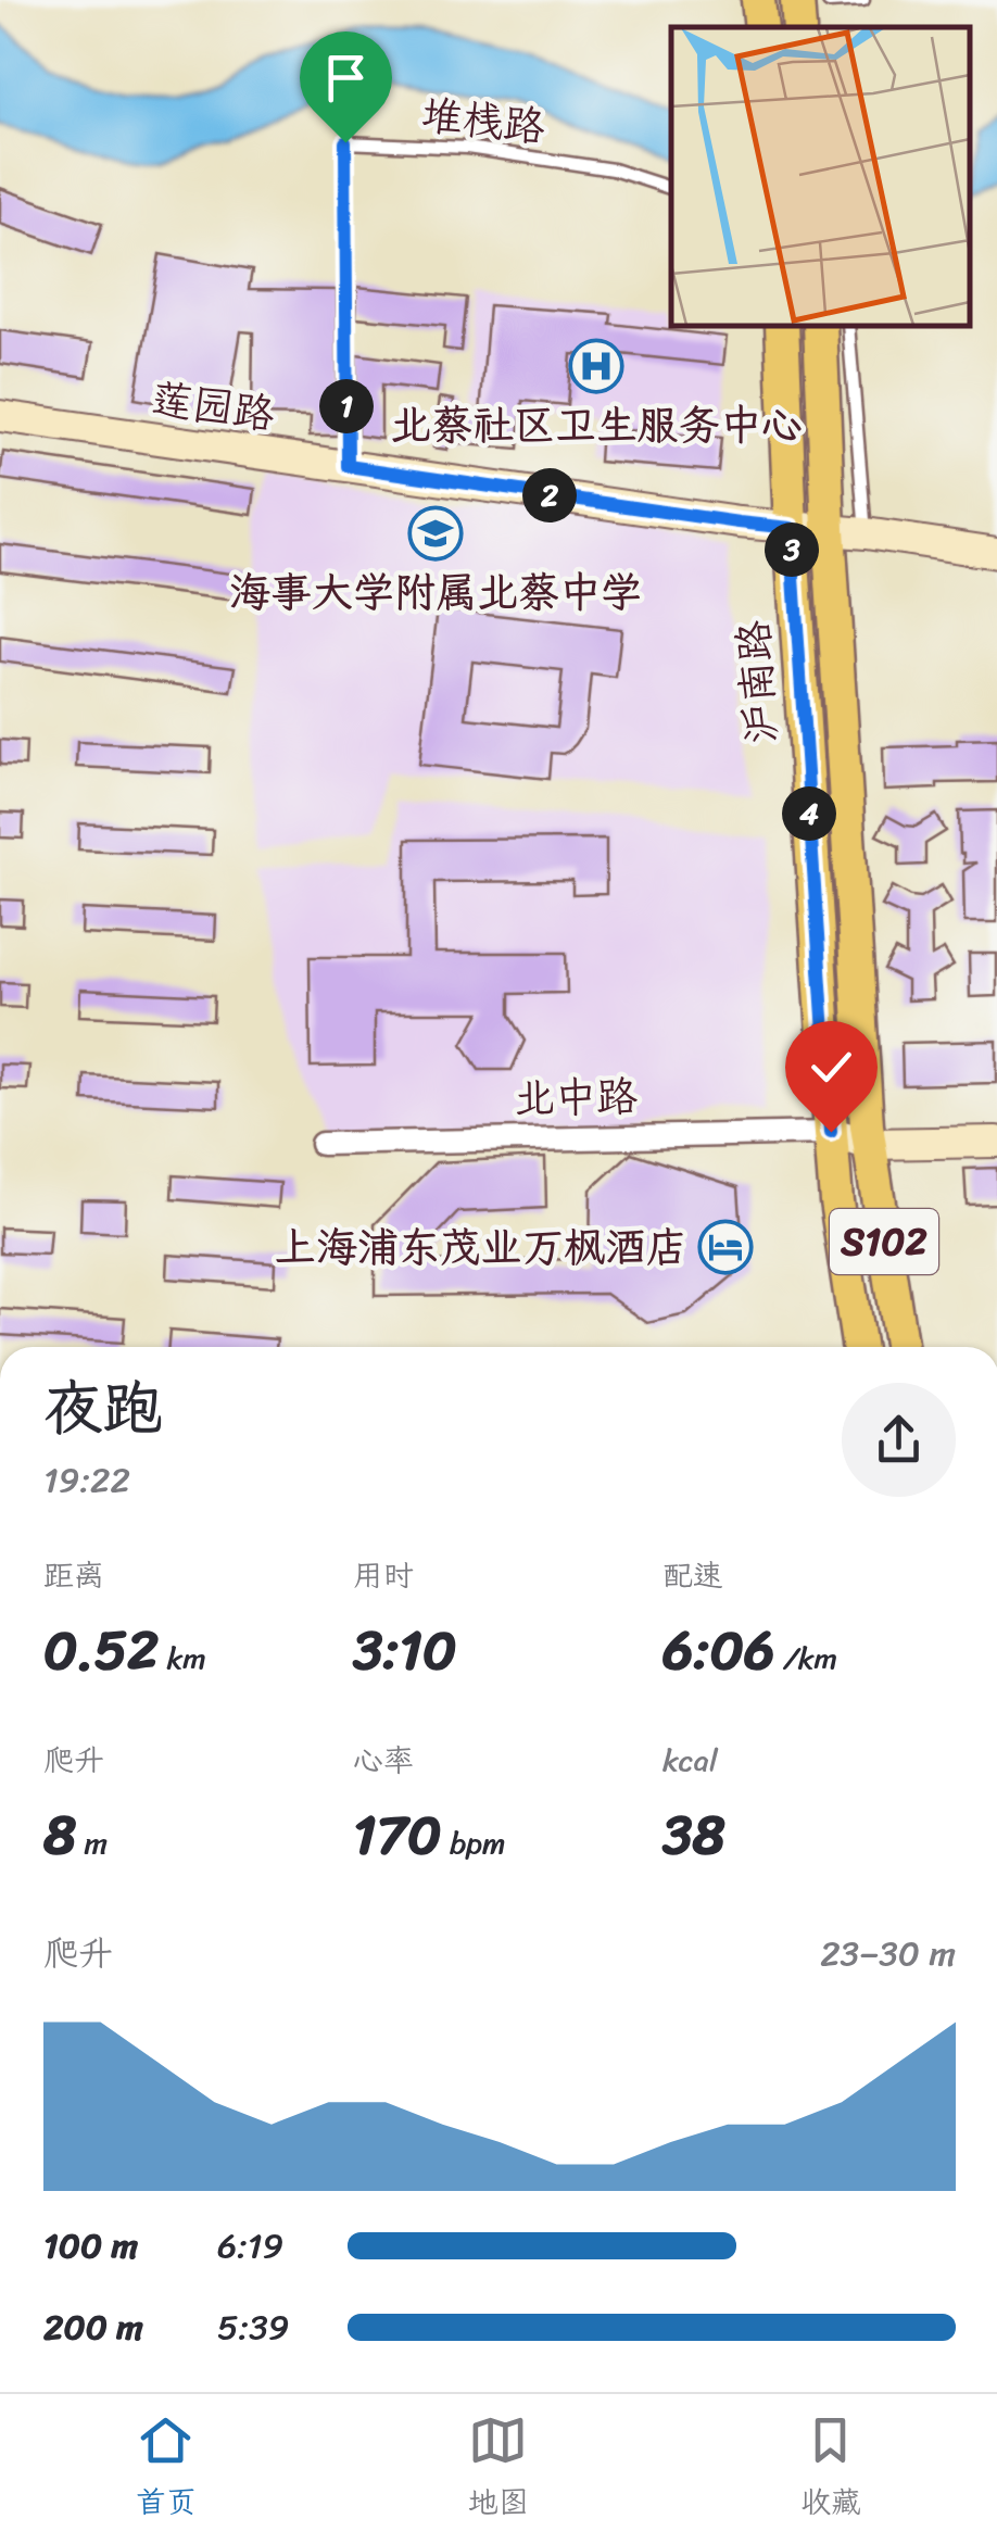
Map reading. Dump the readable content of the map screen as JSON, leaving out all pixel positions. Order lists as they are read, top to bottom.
{
  "streets": {
    "main road": ["沪南路", "S102"],
    "street": ["莲园路", "北中路"],
    "lane": ["堆栈路"]
  },
  "crossings": [
    ["堆栈路", "莲园路"],
    ["莲园路", "沪南路"],
    ["沪南路", "北中路"]
  ],
  "places": {
    "hospital": ["北蔡社区卫生服务中心"],
    "school or university": ["海事大学附属北蔡中学"],
    "hotel": ["上海浦东茂业万枫酒店"]
  },
  "page": {
    "pins": [
      "1",
      "2",
      "3",
      "4"
    ],
    "heading": ["夜跑", "19:22"],
    "stats": [
      ["距离", "0.52 km"],
      ["用时", "3:10"],
      ["配速", "6:06 /km"],
      ["爬升", "8 m"],
      ["心率", "170 bpm"],
      ["kcal", "38"]
    ],
    "chart": ["爬升", "23–30 m"],
    "list": [
      {
        "name": "100 m",
        "note": "6:19"
      },
      {
        "name": "200 m",
        "note": "5:39"
      }
    ],
    "tabs": ["首页", "地图", "收藏"]
  }
}
